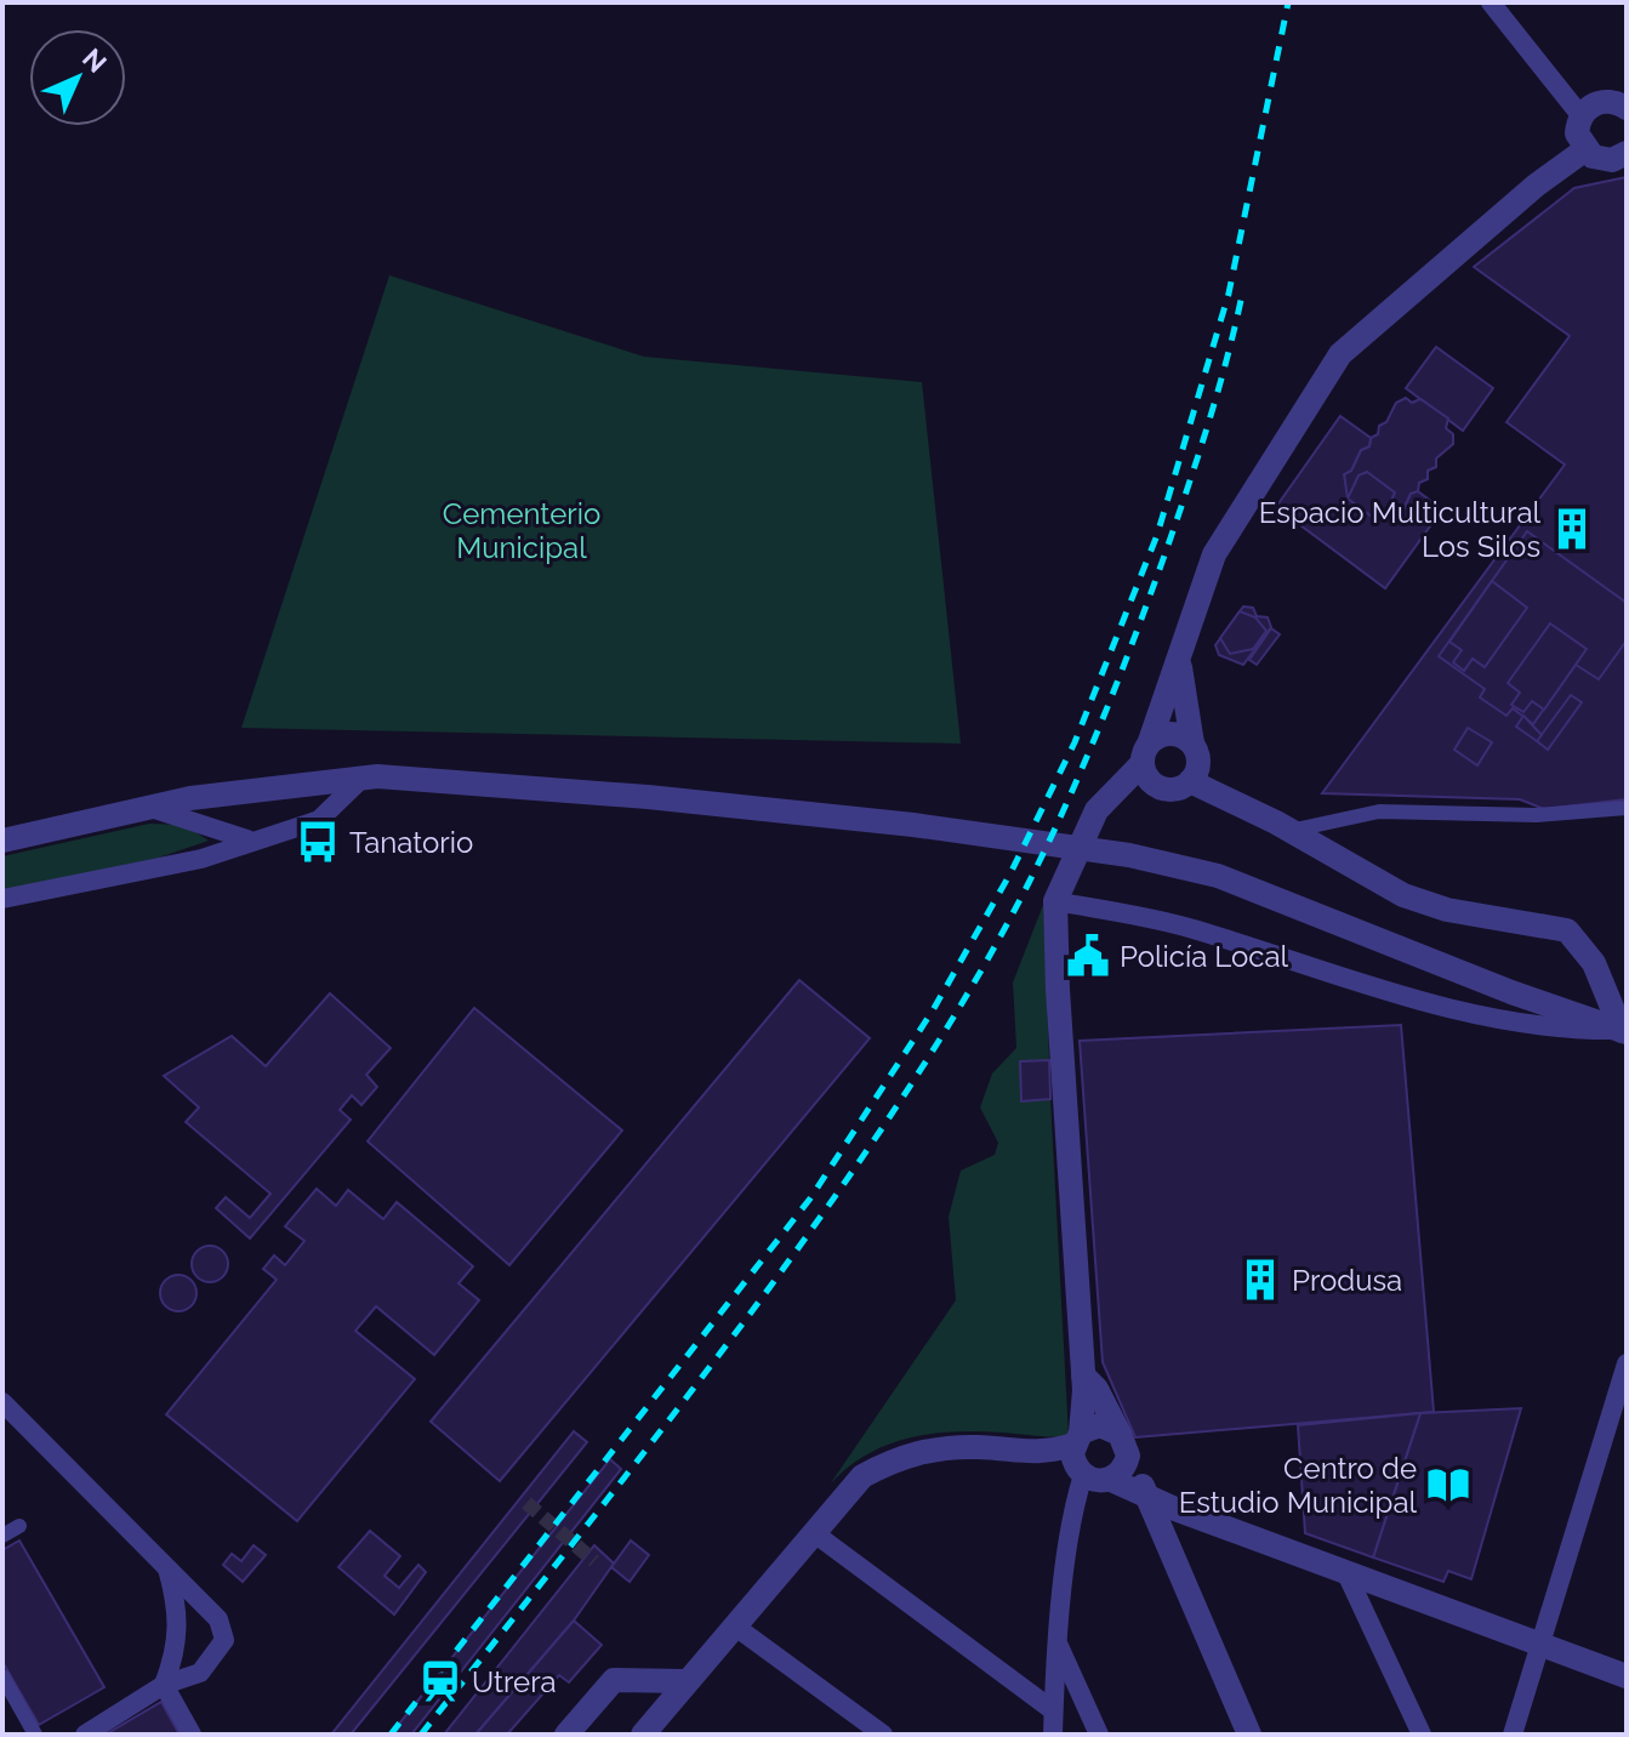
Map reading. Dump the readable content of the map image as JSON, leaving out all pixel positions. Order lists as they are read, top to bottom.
{
  "parks": ["Cementerio Municipal"],
  "places": {
    "building": ["Espacio Multicultural Los Silos", "Produsa"],
    "bus stop": ["Tanatorio"],
    "public building": ["Policía Local"],
    "library": ["Centro de Estudio Municipal"],
    "station": ["Utrera"]
  },
  "north": "top right"
}
